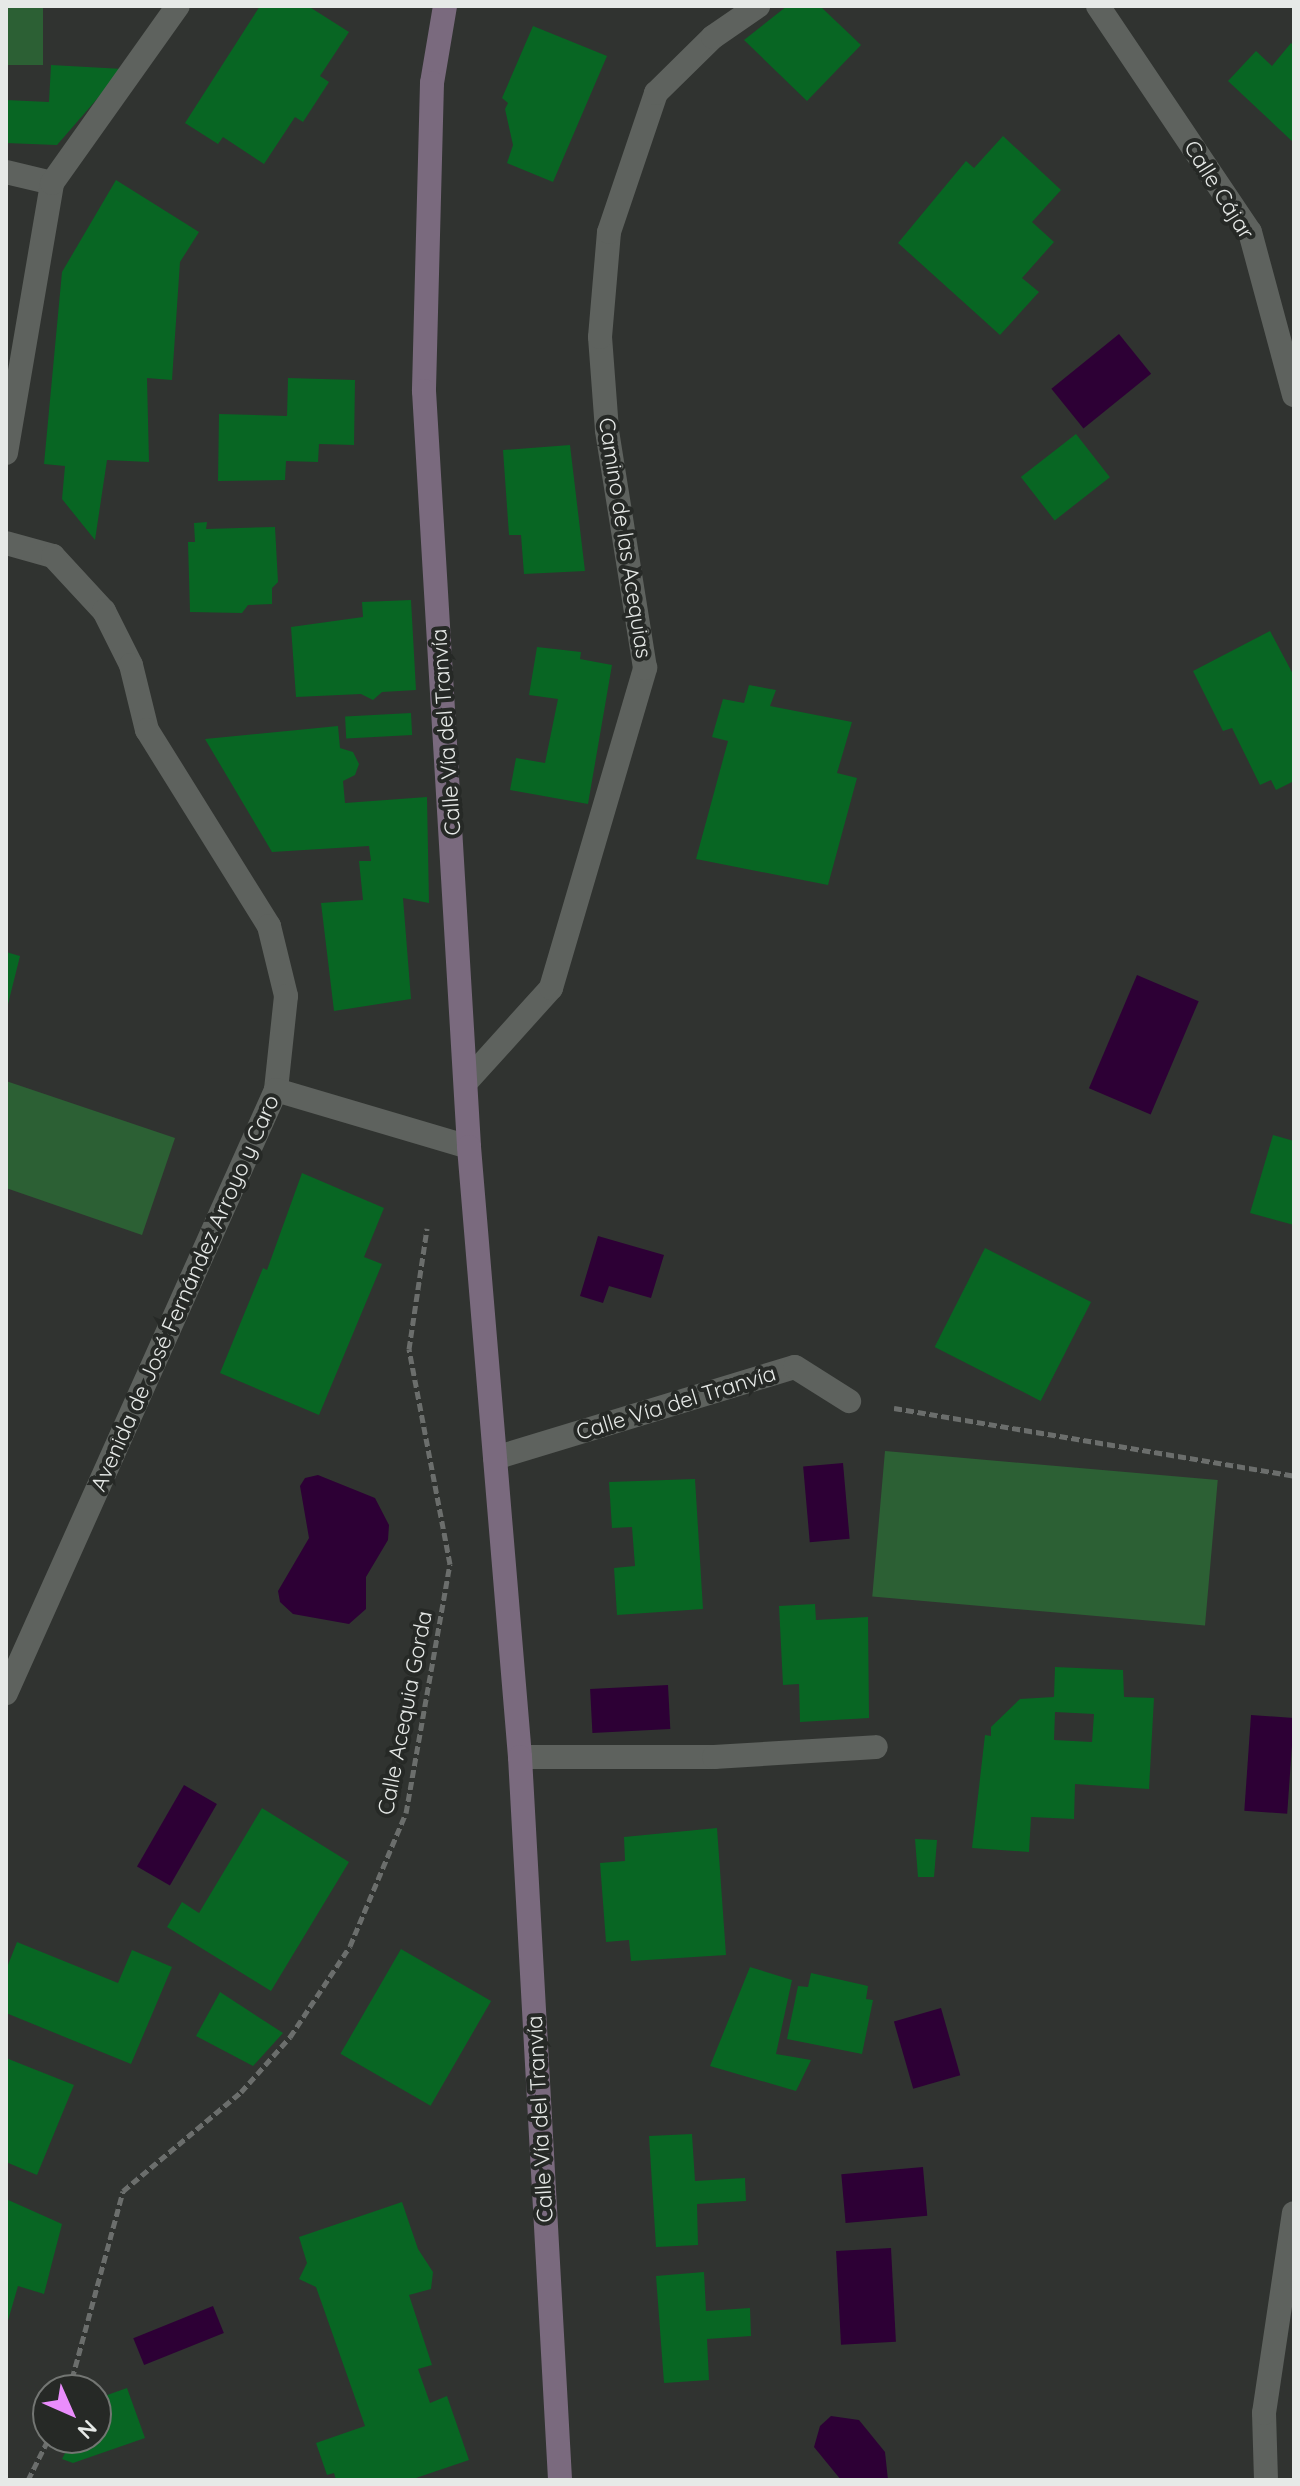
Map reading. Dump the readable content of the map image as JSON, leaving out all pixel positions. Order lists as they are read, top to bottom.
{
  "streets": {
    "street": [
      "Calle Cájar",
      "Camino de las Acequias",
      "Calle Vía del Tranvía",
      "Avenida de José Fernández Arroyo y Caro"
    ],
    "path": ["Calle Acequia Gorda"]
  },
  "crossings": [
    ["Camino de las Acequias", "Calle Vía del Tranvía"]
  ],
  "north": "bottom right"
}
